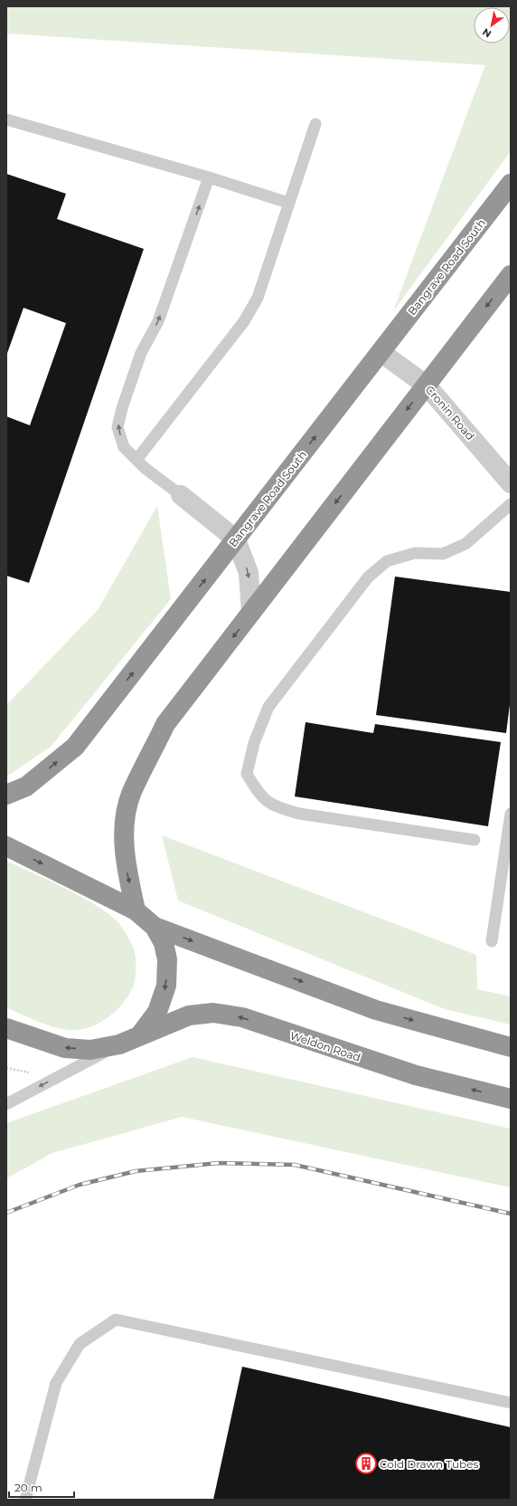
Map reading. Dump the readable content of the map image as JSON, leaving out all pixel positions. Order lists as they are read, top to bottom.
{
  "streets": {
    "highway": ["Bangrave Road South", "Weldon Road"],
    "street": ["Cronin Road"]
  },
  "crossings": [
    ["Bangrave Road South", "Cronin Road"]
  ],
  "places": {
    "building": ["Cold Drawn Tubes"]
  },
  "scale_bar": "20 m",
  "north": "bottom left"
}
